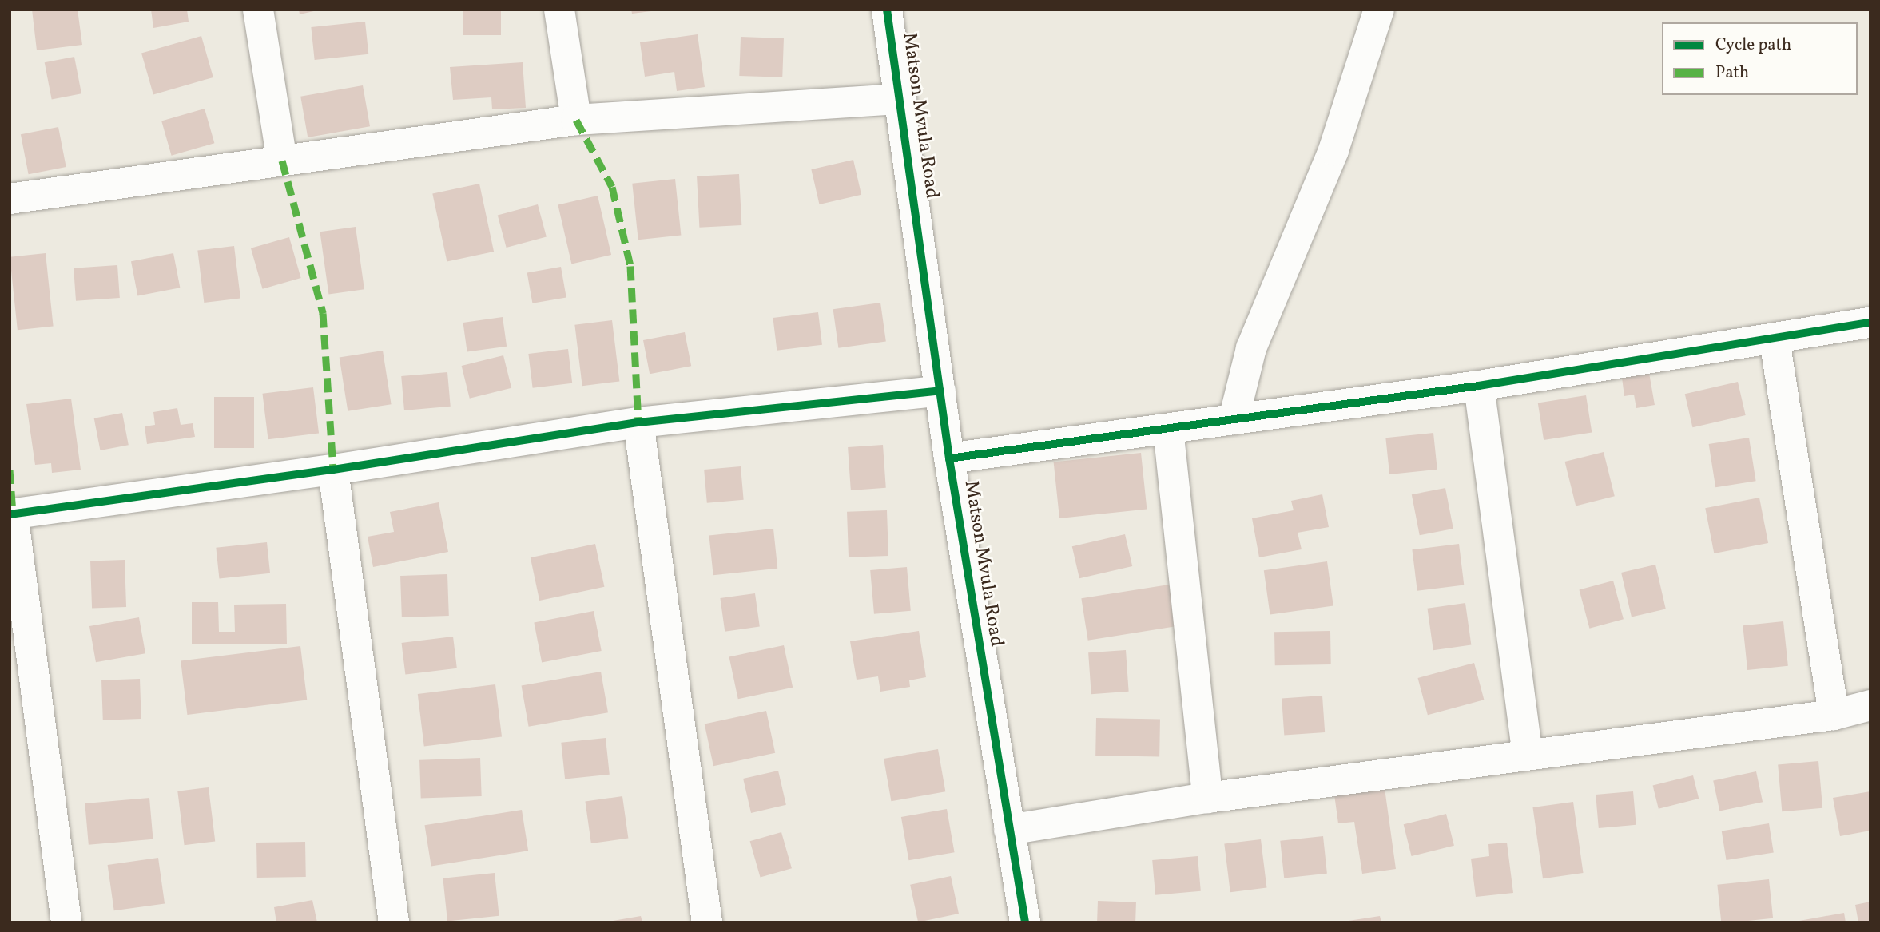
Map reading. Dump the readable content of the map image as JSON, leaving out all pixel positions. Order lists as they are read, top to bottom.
{
  "streets": {
    "street": ["Matson Mvula Road"]
  },
  "legend": ["Cycle path", "Path"]
}
